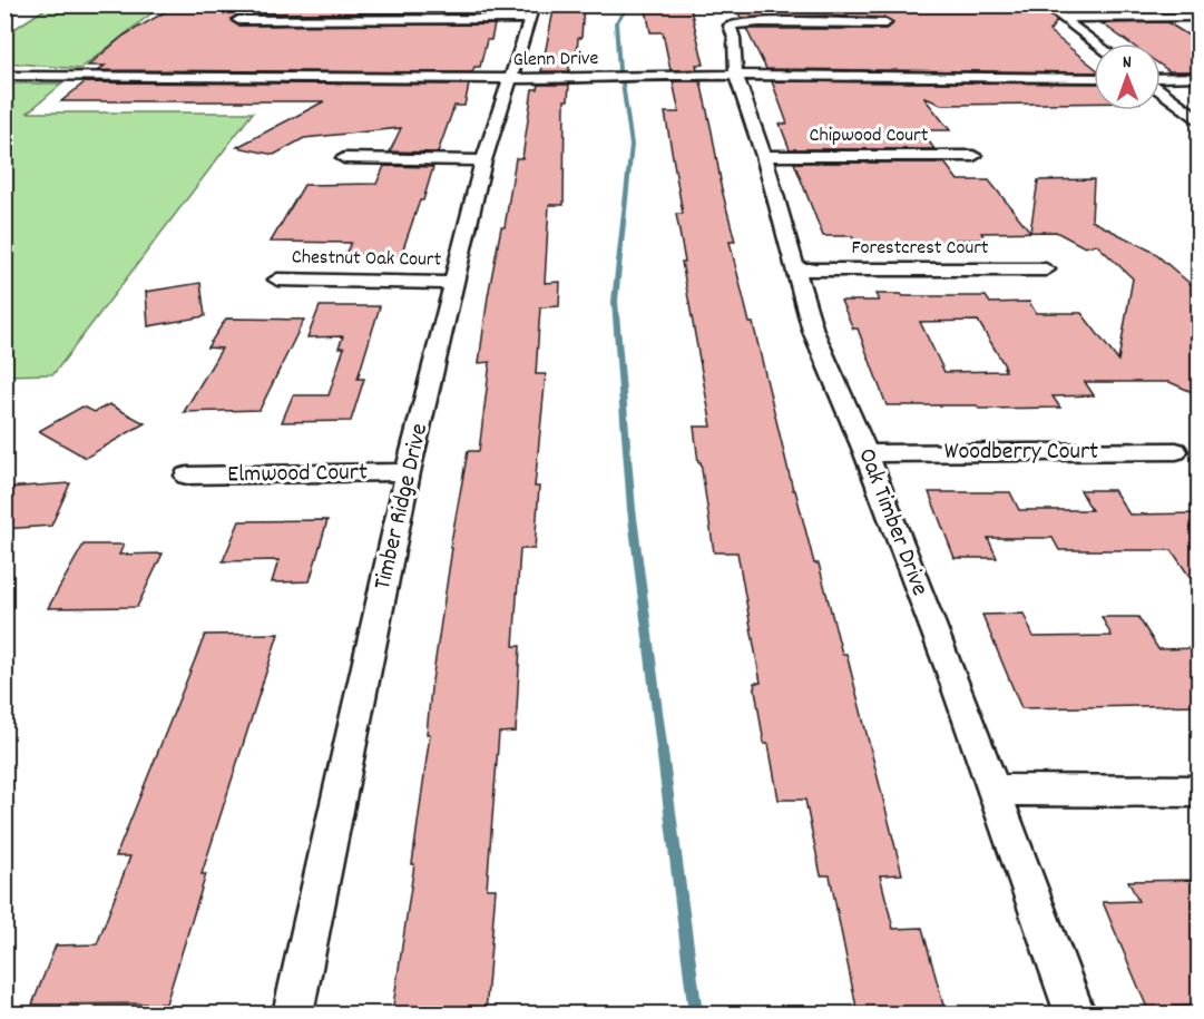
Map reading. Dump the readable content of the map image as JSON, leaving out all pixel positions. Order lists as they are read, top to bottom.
{
  "streets": {
    "street": [
      "Glenn Drive",
      "Chipwood Court",
      "Forestcrest Court",
      "Chestnut Oak Court",
      "Woodberry Court",
      "Elmwood Court",
      "Timber Ridge Drive",
      "Oak Timber Drive"
    ]
  },
  "crossings": [
    ["Glenn Drive", "Timber Ridge Drive"],
    ["Glenn Drive", "Oak Timber Drive"],
    ["Chipwood Court", "Oak Timber Drive"],
    ["Forestcrest Court", "Oak Timber Drive"],
    ["Chestnut Oak Court", "Timber Ridge Drive"],
    ["Woodberry Court", "Oak Timber Drive"],
    ["Elmwood Court", "Timber Ridge Drive"]
  ],
  "north": "top"
}
